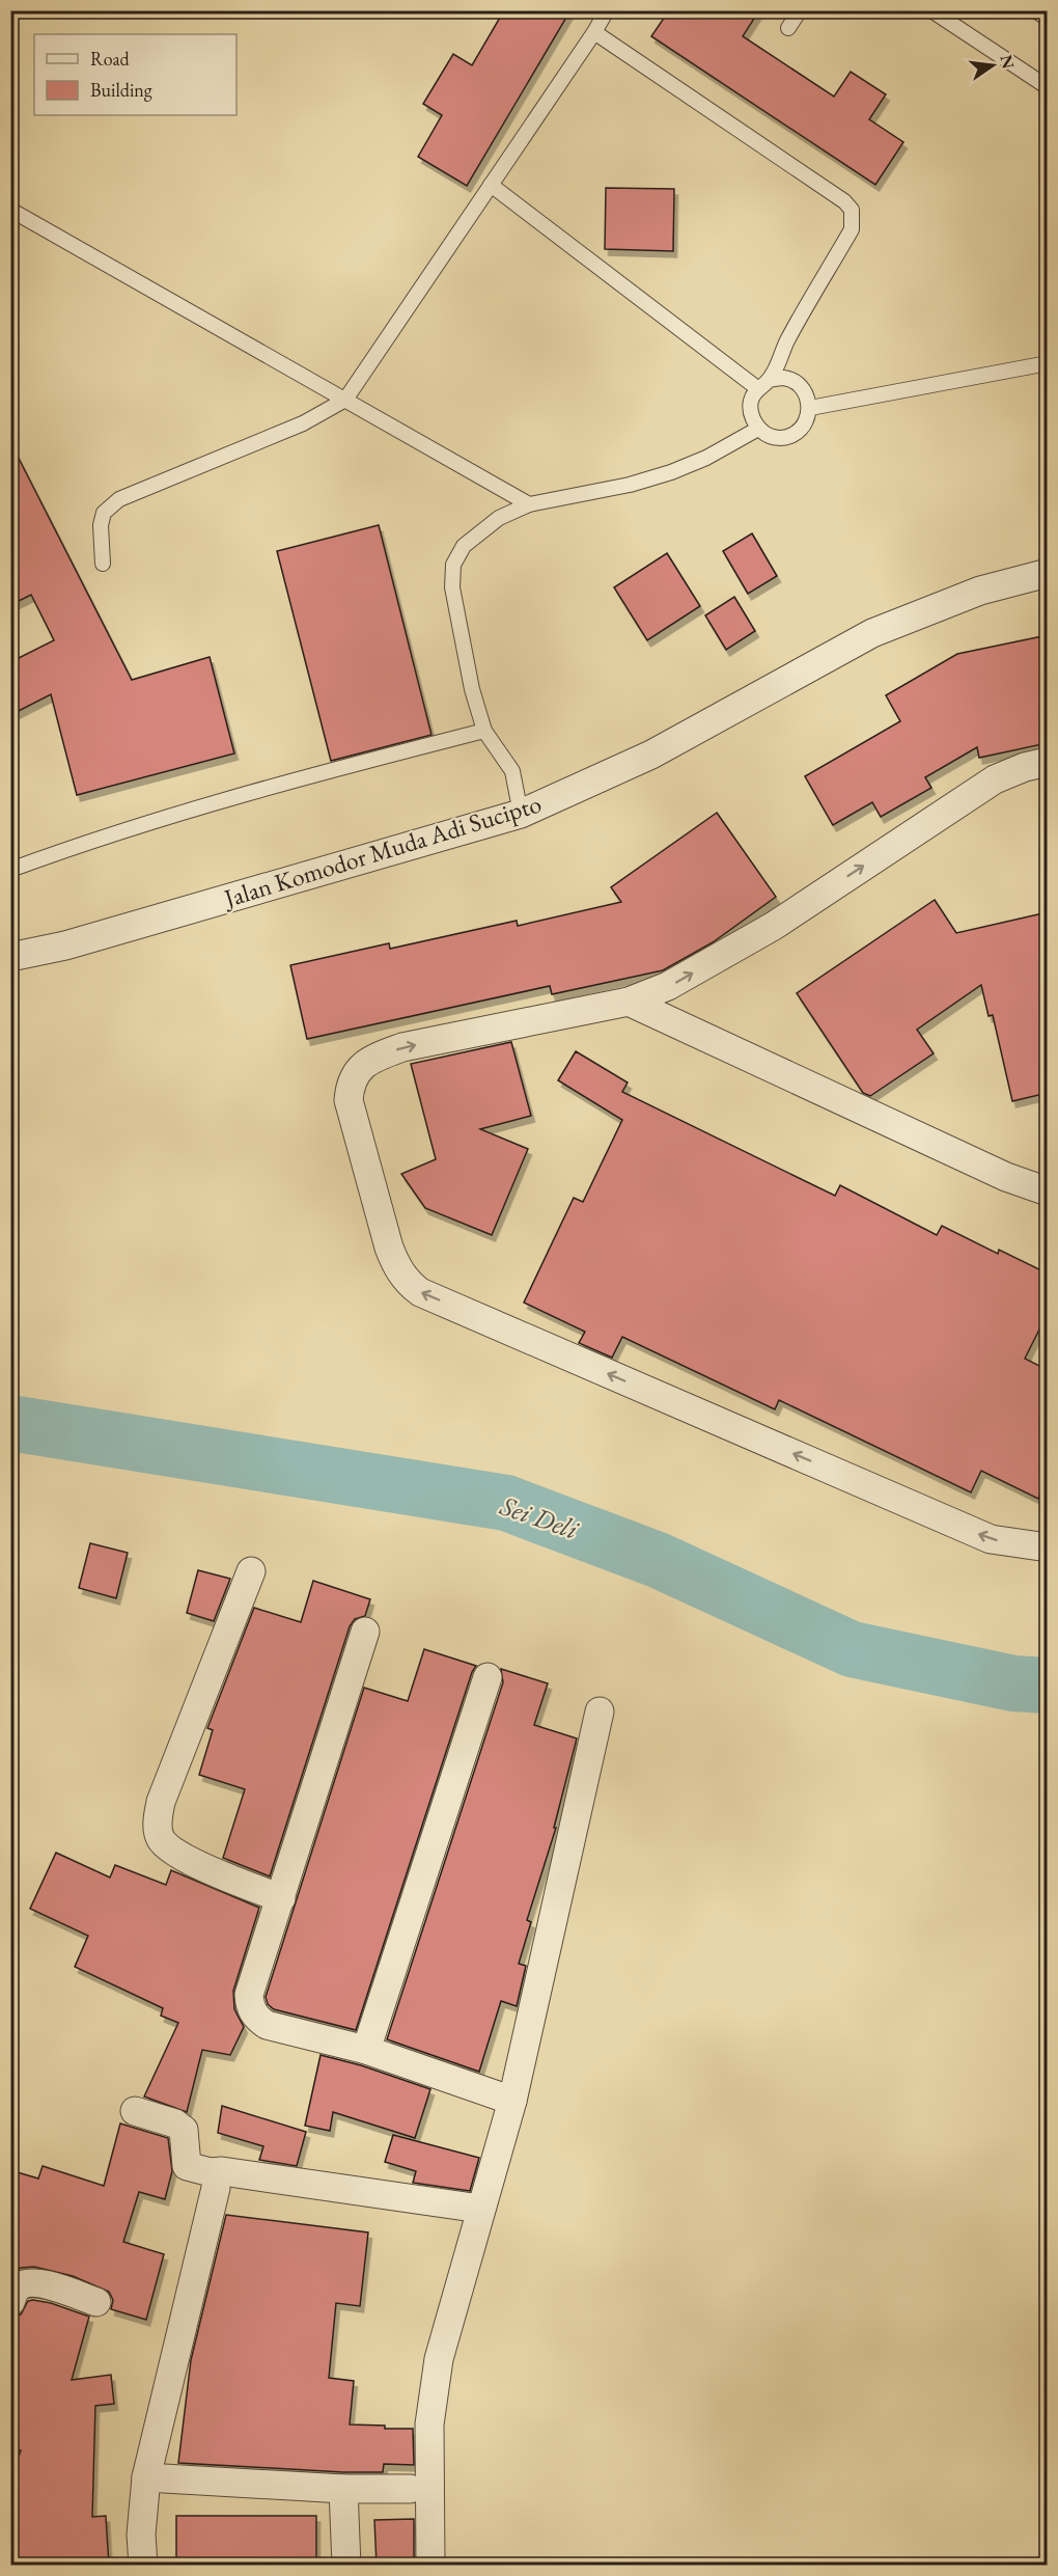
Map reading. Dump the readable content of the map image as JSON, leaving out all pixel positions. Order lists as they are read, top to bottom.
{
  "streets": {
    "street": ["Jalan Komodor Muda Adi Sucipto"]
  },
  "water": ["Sei Deli"],
  "legend": ["Road", "Building"],
  "north": "right"
}
